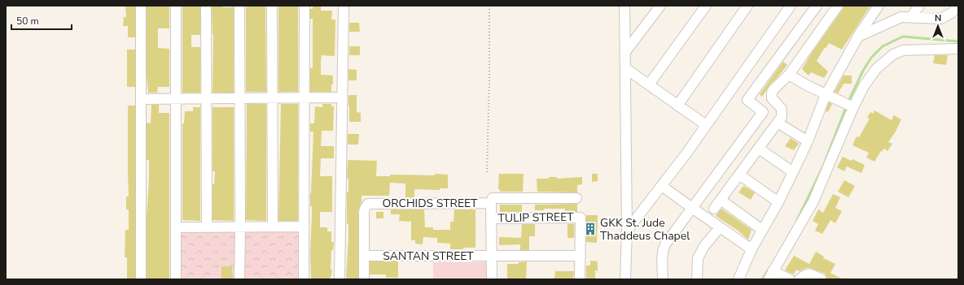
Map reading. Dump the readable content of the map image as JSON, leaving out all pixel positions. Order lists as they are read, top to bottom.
{
  "streets": {
    "street": ["ORCHIDS STREET", "TULIP STREET", "SANTAN STREET"]
  },
  "crossings": [
    ["ORCHIDS STREET", "SANTAN STREET"],
    ["TULIP STREET", "SANTAN STREET"]
  ],
  "places": {
    "building": ["GKK St. Jude Thaddeus Chapel"]
  },
  "scale_bar": "50 m",
  "north": "top"
}
